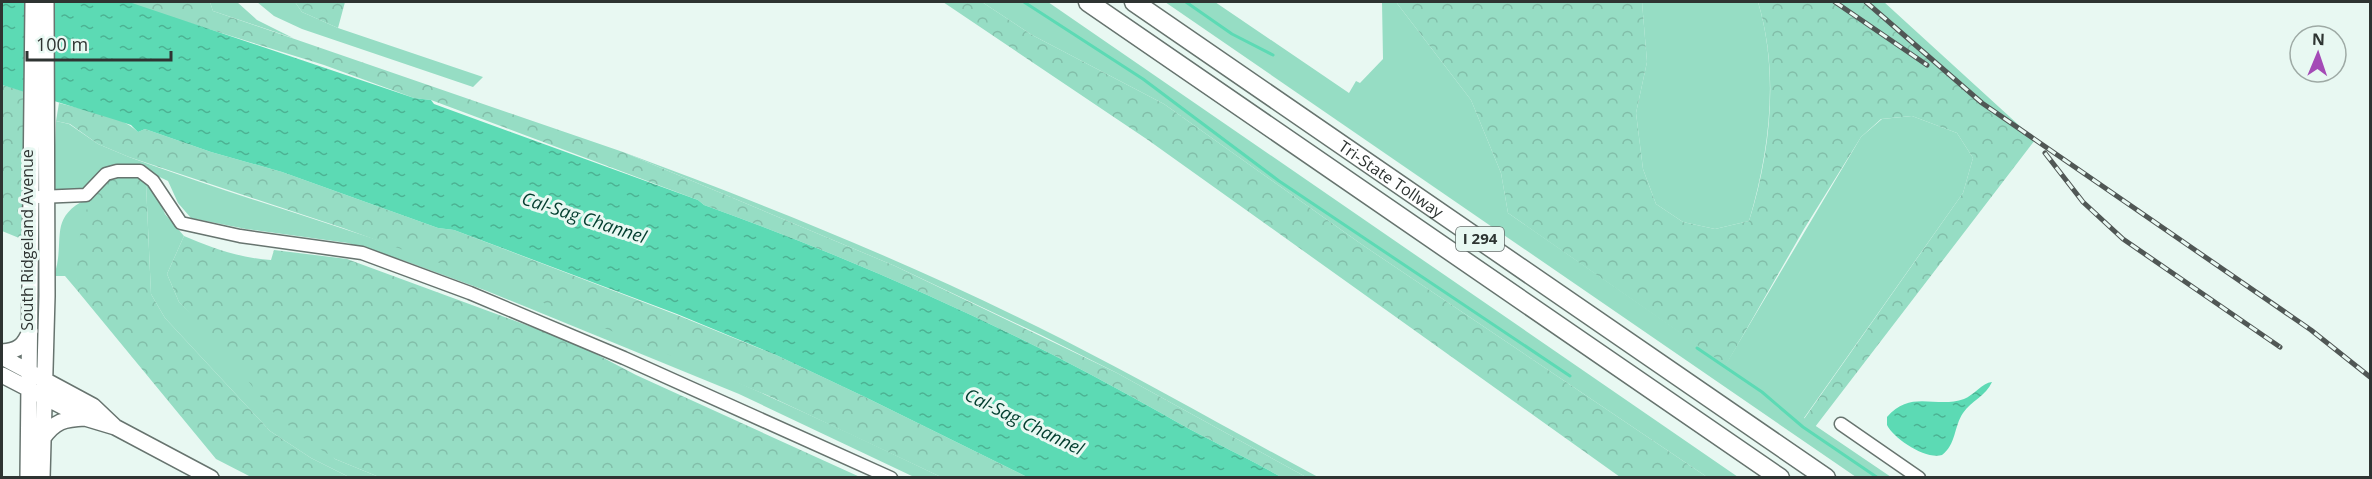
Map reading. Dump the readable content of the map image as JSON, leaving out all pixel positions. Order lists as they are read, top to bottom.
{
  "streets": {
    "highway": ["Tri-State Tollway", "I 294"],
    "main road": ["South Ridgeland Avenue"]
  },
  "water": ["Cal-Sag Channel"],
  "scale_bar": "100 m",
  "north": "top"
}
